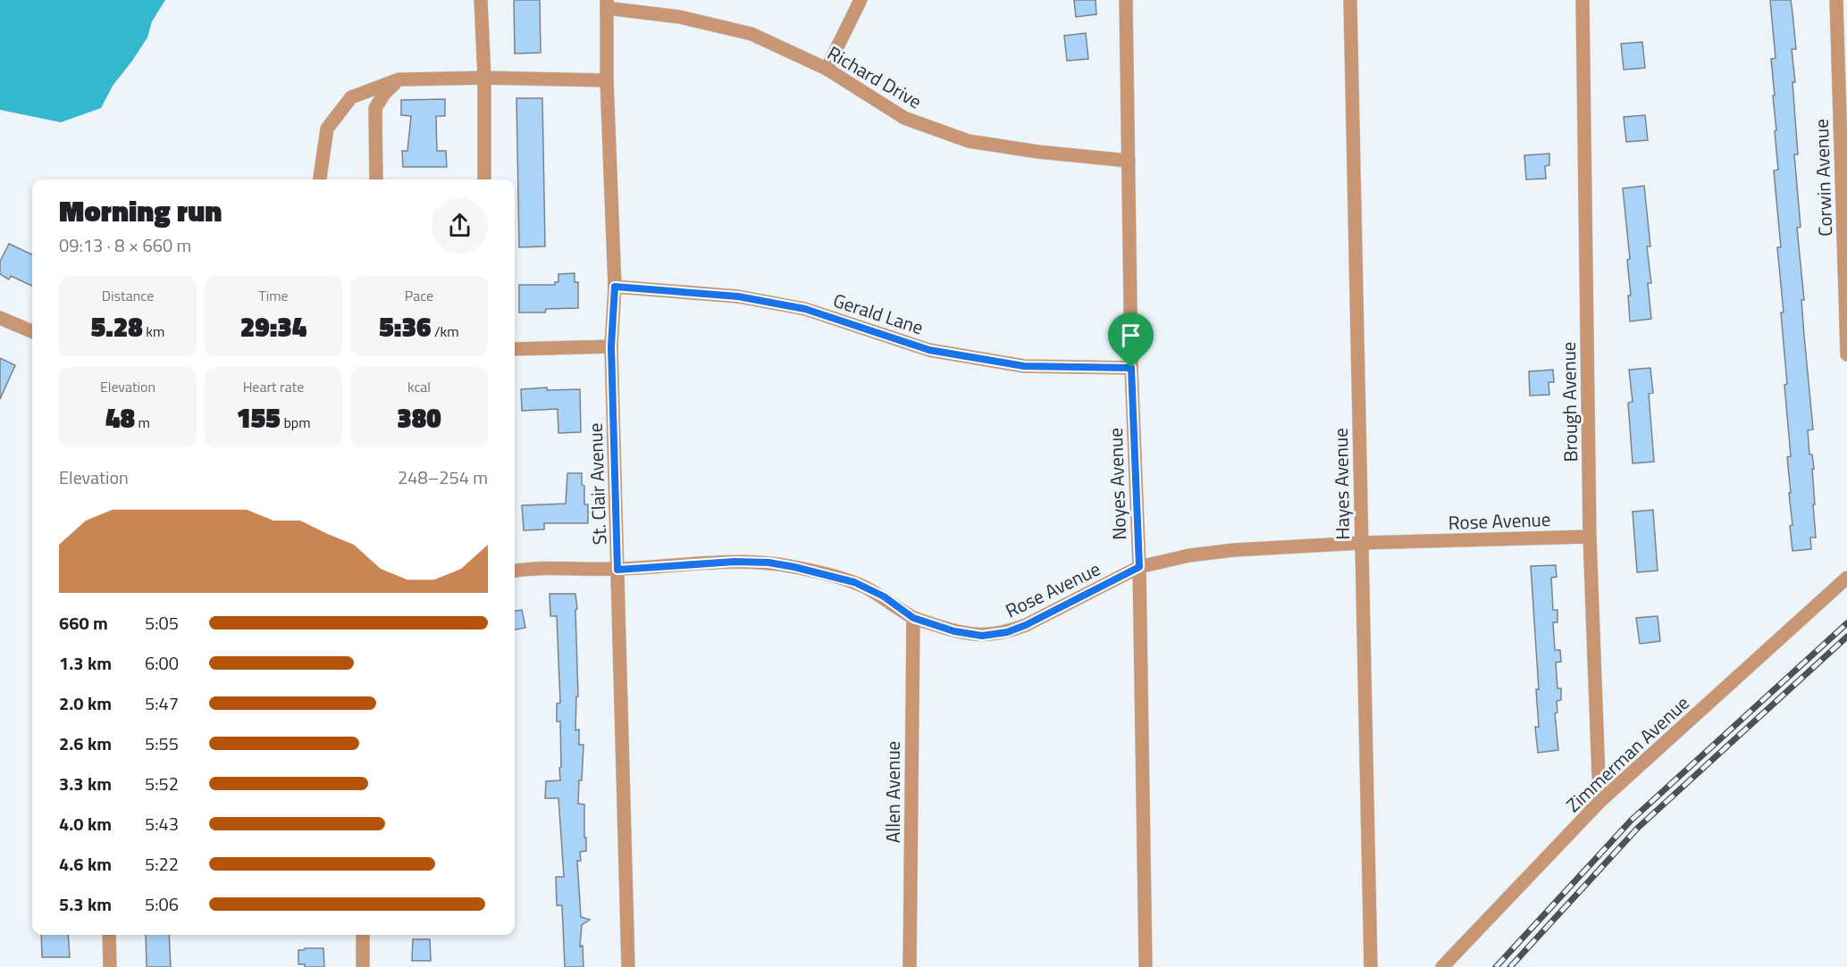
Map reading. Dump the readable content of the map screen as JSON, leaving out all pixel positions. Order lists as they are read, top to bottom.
{
  "streets": {
    "street": [
      "Richard Drive",
      "Corwin Avenue",
      "Gerald Lane",
      "Brough Avenue",
      "St. Clair Avenue",
      "Noyes Avenue",
      "Hayes Avenue",
      "Rose Avenue",
      "Zimmerman Avenue",
      "Allen Avenue"
    ]
  },
  "crossings": [
    ["Richard Drive", "St. Clair Avenue"],
    ["Richard Drive", "Noyes Avenue"],
    ["Gerald Lane", "St. Clair Avenue"],
    ["Gerald Lane", "Noyes Avenue"],
    ["Brough Avenue", "Rose Avenue"],
    ["Brough Avenue", "Zimmerman Avenue"],
    ["St. Clair Avenue", "Rose Avenue"],
    ["Noyes Avenue", "Rose Avenue"],
    ["Hayes Avenue", "Rose Avenue"],
    ["Rose Avenue", "Allen Avenue"]
  ],
  "page": {
    "heading": ["Morning run", "09:13 · 8 × 660 m"],
    "stats": [
      ["Distance", "5.28 km"],
      ["Time", "29:34"],
      ["Pace", "5:36 /km"],
      ["Elevation", "48 m"],
      ["Heart rate", "155 bpm"],
      ["kcal", "380"]
    ],
    "chart": ["Elevation", "248–254 m"],
    "list": [
      {
        "name": "660 m",
        "note": "5:05"
      },
      {
        "name": "1.3 km",
        "note": "6:00"
      },
      {
        "name": "2.0 km",
        "note": "5:47"
      },
      {
        "name": "2.6 km",
        "note": "5:55"
      },
      {
        "name": "3.3 km",
        "note": "5:52"
      },
      {
        "name": "4.0 km",
        "note": "5:43"
      },
      {
        "name": "4.6 km",
        "note": "5:22"
      },
      {
        "name": "5.3 km",
        "note": "5:06"
      }
    ]
  }
}
